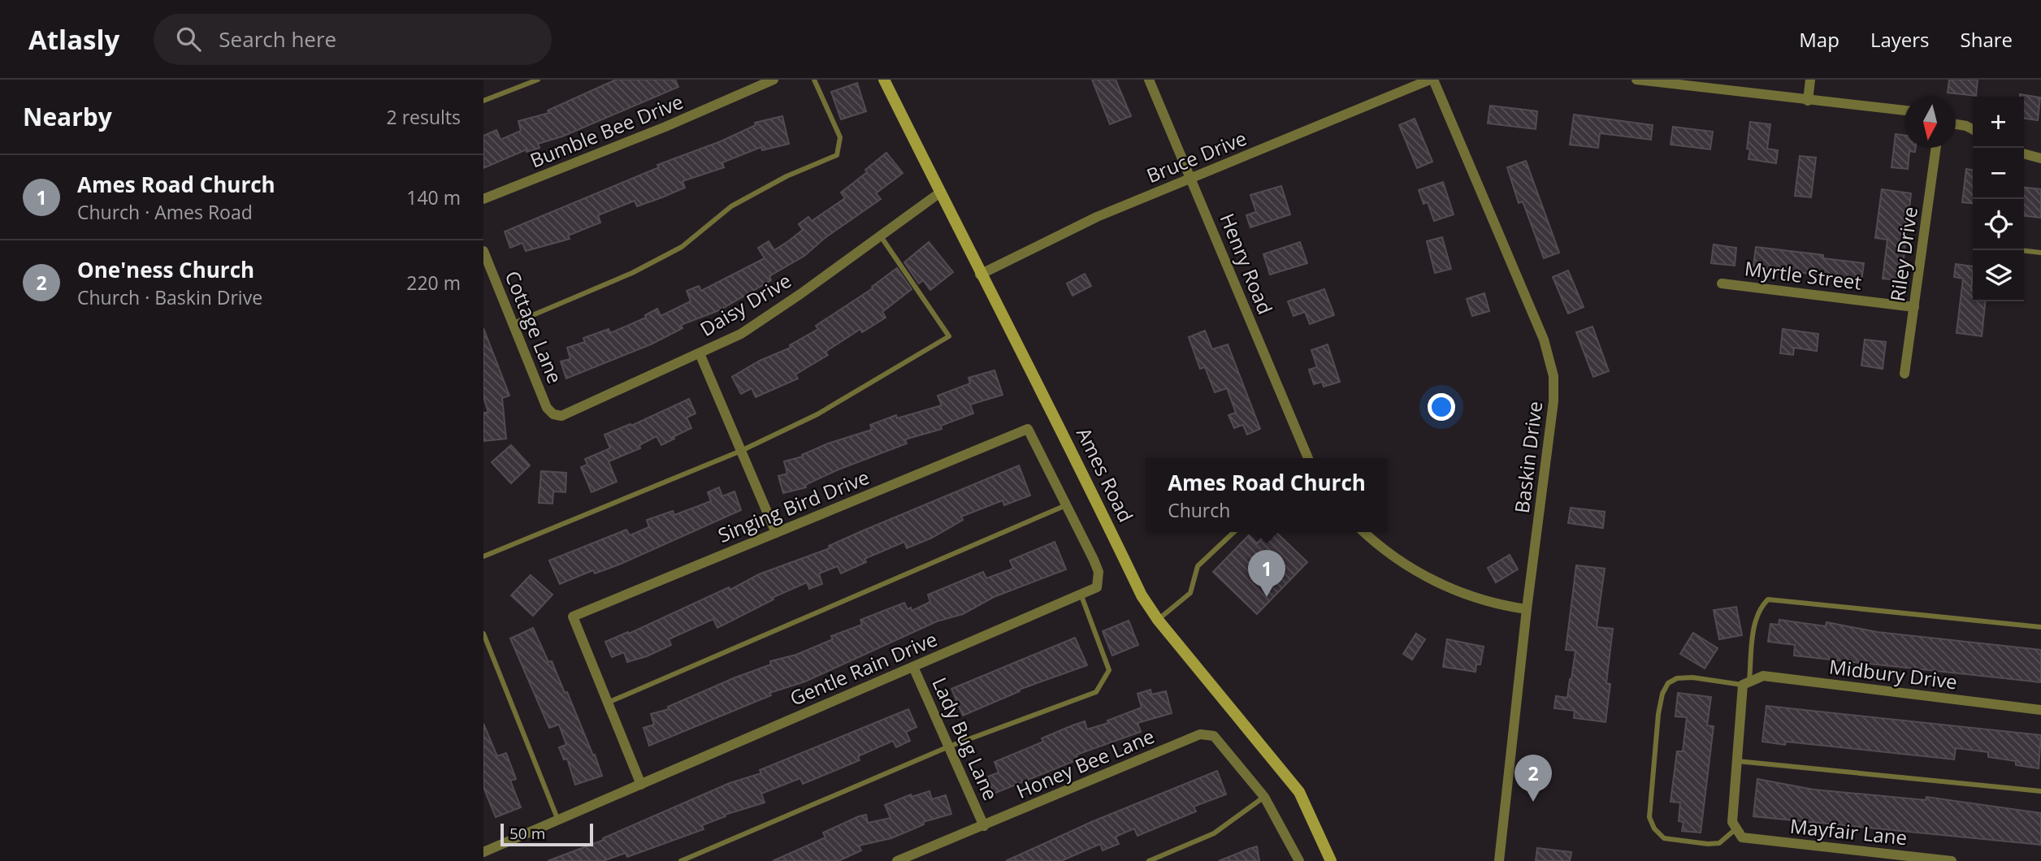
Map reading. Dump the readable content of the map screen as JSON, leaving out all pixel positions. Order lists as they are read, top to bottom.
{
  "streets": {
    "street": [
      "Bumble Bee Drive",
      "Bruce Drive",
      "Riley Drive",
      "Henry Road",
      "Myrtle Street",
      "Daisy Drive",
      "Cottage Lane",
      "Baskin Drive",
      "Ames Road",
      "Singing Bird Drive",
      "Gentle Rain Drive",
      "Midbury Drive",
      "Lady Bug Lane",
      "Honey Bee Lane",
      "Mayfair Lane"
    ]
  },
  "crossings": [
    ["Bruce Drive", "Henry Road"],
    ["Bruce Drive", "Baskin Drive"],
    ["Bruce Drive", "Ames Road"],
    ["Riley Drive", "Myrtle Street"],
    ["Daisy Drive", "Cottage Lane"],
    ["Daisy Drive", "Ames Road"],
    ["Singing Bird Drive", "Gentle Rain Drive"],
    ["Gentle Rain Drive", "Lady Bug Lane"],
    ["Lady Bug Lane", "Honey Bee Lane"]
  ],
  "scale_bar": "50 m",
  "north": "bottom",
  "page": {
    "header": "Atlasly",
    "search": "Search here",
    "nav": ["Map", "Layers", "Share"],
    "heading": ["Nearby", "2 results"],
    "map_buttons": ["+", "−"],
    "list": [
      {
        "mark": "1",
        "name": "Ames Road Church",
        "note": "Church · Ames Road",
        "value": "140 m"
      },
      {
        "mark": "2",
        "name": "One'ness Church",
        "note": "Church · Baskin Drive",
        "value": "220 m"
      }
    ],
    "popup": ["Ames Road Church", "Church"],
    "pins": ["1", "2"],
    "scale": "50 m"
  }
}
